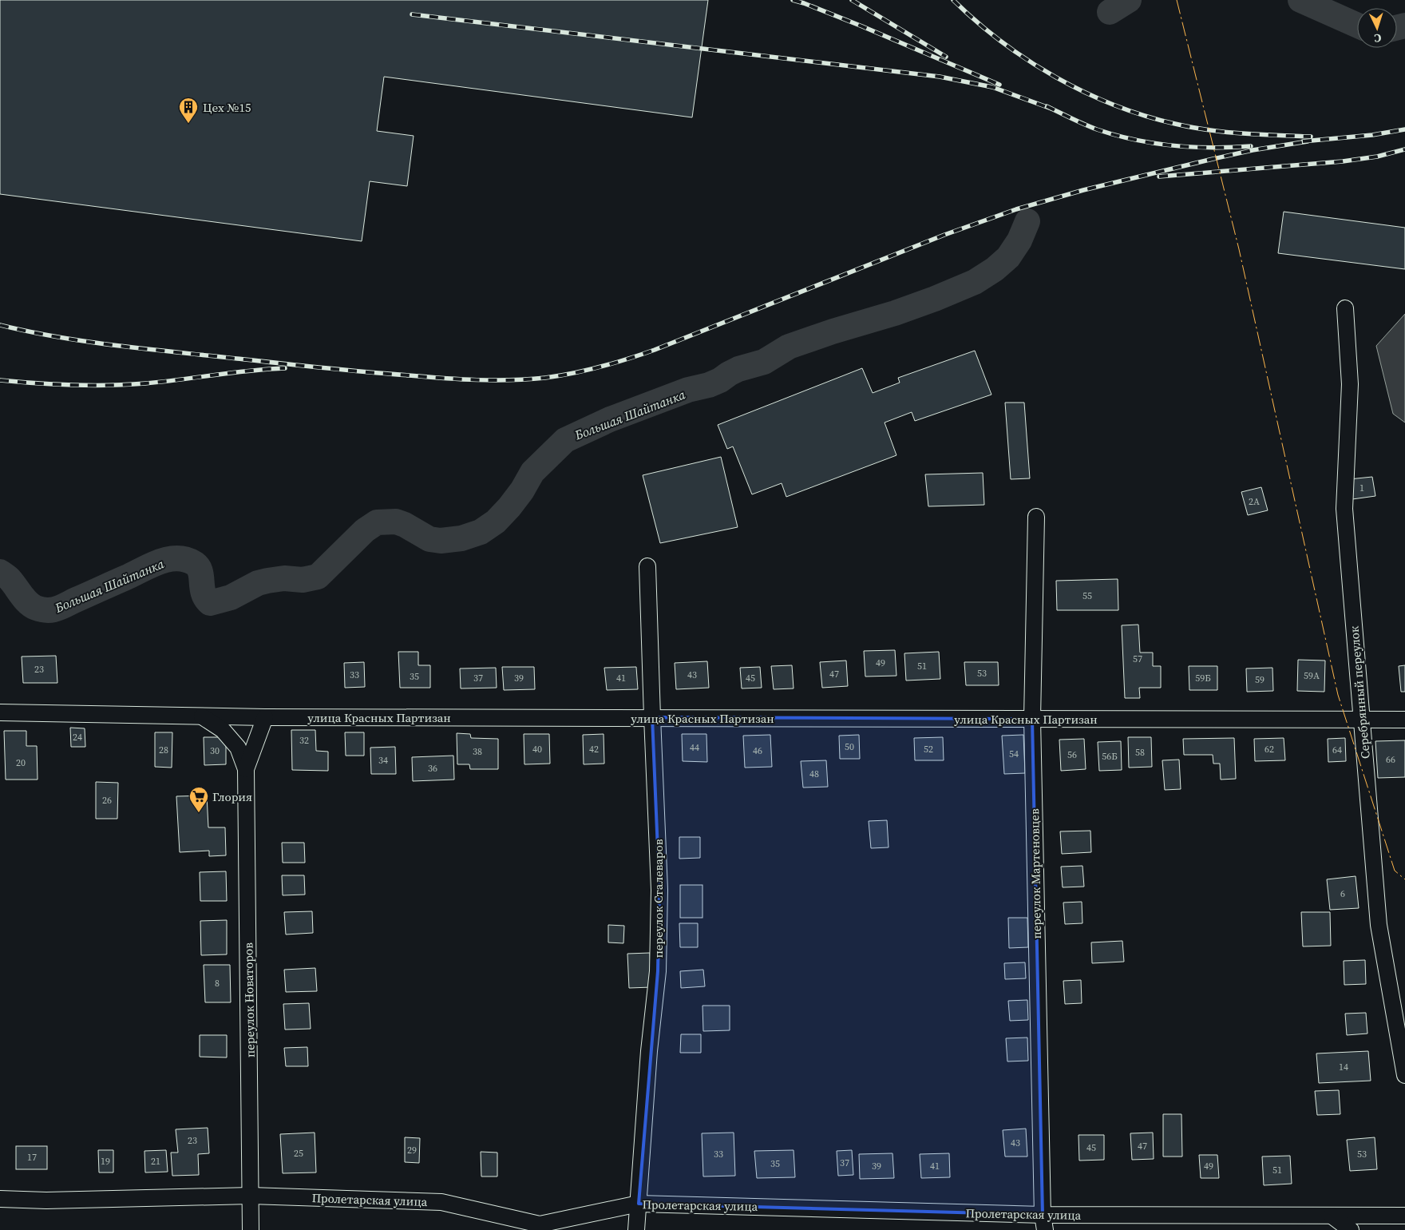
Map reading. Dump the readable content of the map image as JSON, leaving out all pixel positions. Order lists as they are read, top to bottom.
{
  "streets": {
    "street": [
      "Серебрянный переулок",
      "улица Красных Партизан",
      "переулок Мартеновцев",
      "переулок Сталеваров",
      "переулок Новаторов",
      "Пролетарская улица"
    ]
  },
  "crossings": [
    ["Серебрянный переулок", "улица Красных Партизан"],
    ["улица Красных Партизан", "переулок Мартеновцев"],
    ["улица Красных Партизан", "переулок Сталеваров"],
    ["переулок Мартеновцев", "Пролетарская улица"],
    ["переулок Сталеваров", "Пролетарская улица"],
    ["переулок Новаторов", "Пролетарская улица"]
  ],
  "water": ["Большая Шайтанка"],
  "places": {
    "building": ["Цех №15"],
    "supermarket": ["Глория"]
  },
  "house_numbers": [
    "1",
    "2А",
    "55",
    "57",
    "49",
    "51",
    "23",
    "53",
    "47",
    "33",
    "43",
    "59А",
    "35",
    "37",
    "39",
    "41",
    "45",
    "59Б",
    "59",
    "24",
    "32",
    "50",
    "44",
    "40",
    "42",
    "52",
    "62",
    "28",
    "64",
    "30",
    "46",
    "38",
    "58",
    "54",
    "56",
    "56Б",
    "66",
    "34",
    "20",
    "36",
    "48",
    "26",
    "6",
    "8",
    "14",
    "23",
    "43",
    "47",
    "45",
    "29",
    "25",
    "33",
    "53",
    "17",
    "19",
    "21",
    "37",
    "35",
    "39",
    "41",
    "49",
    "51"
  ],
  "north": "bottom"
}
